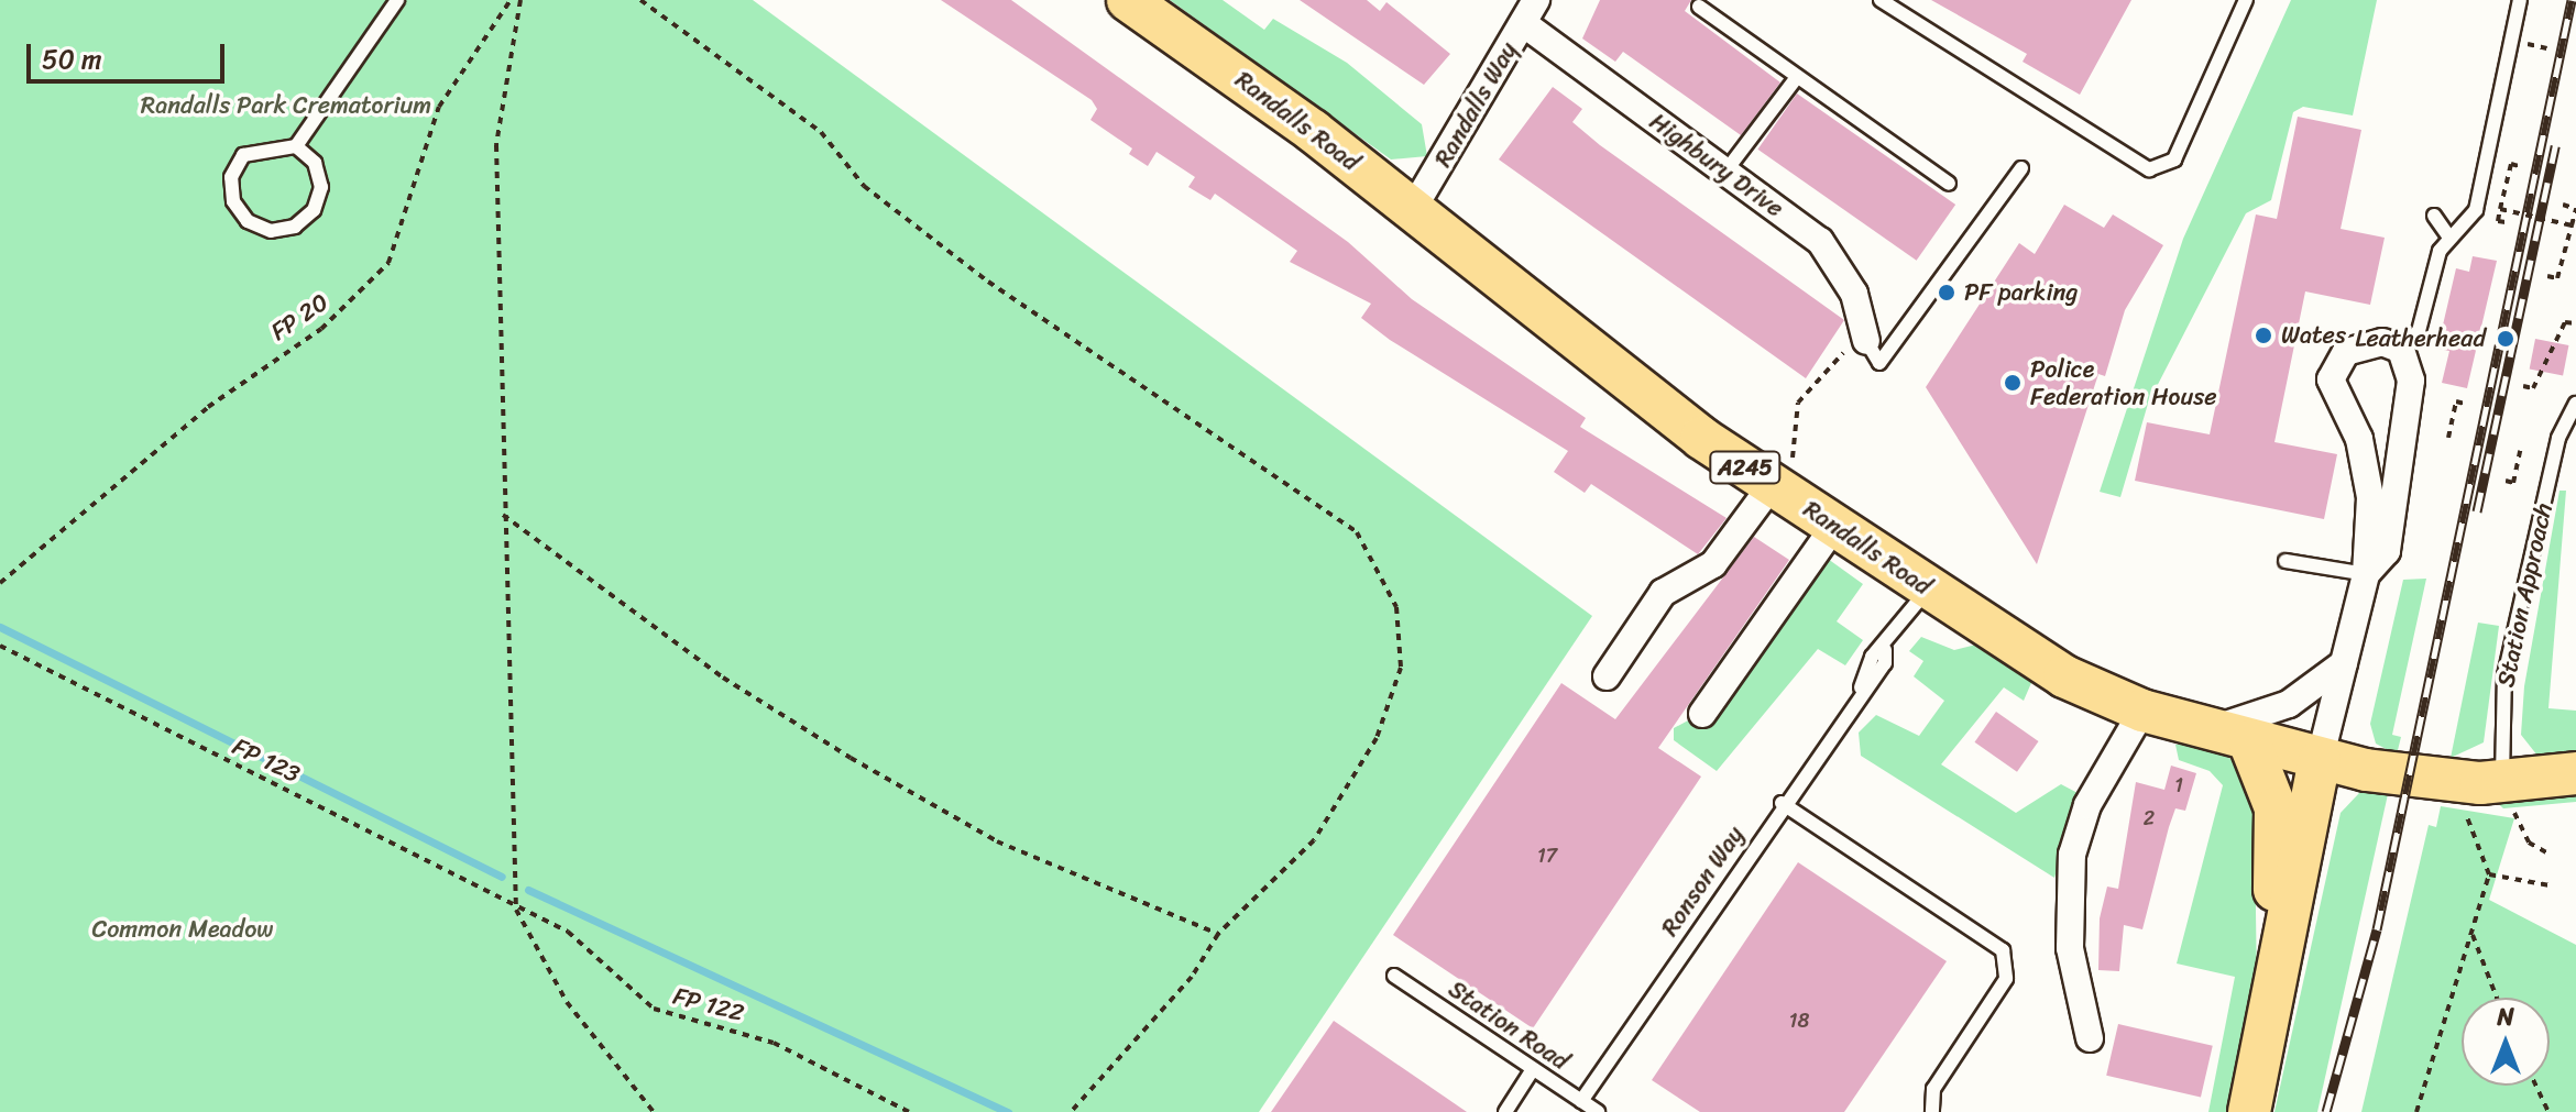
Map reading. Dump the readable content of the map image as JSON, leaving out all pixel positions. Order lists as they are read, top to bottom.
{
  "streets": {
    "main road": ["Randalls Road", "A245"],
    "street": ["Randalls Way", "Highbury Drive"],
    "lane": ["Station Approach", "Ronson Way", "Station Road"],
    "path": ["FP 20", "FP 123", "FP 122"]
  },
  "crossings": [
    ["Randalls Way", "Randalls Road"],
    ["Randalls Way", "Highbury Drive"],
    ["Randalls Road", "Station Approach"],
    ["Randalls Road", "Ronson Way"],
    ["FP 123", "FP 122"],
    ["Ronson Way", "Station Road"]
  ],
  "parks": ["Randalls Park Crematorium", "Common Meadow"],
  "places": [
    "PF parking",
    "Wates",
    "Leatherhead",
    "Police Federation House"
  ],
  "house_numbers": [
    "1",
    "2",
    "17",
    "18"
  ],
  "scale_bar": "50 m",
  "north": "top"
}
